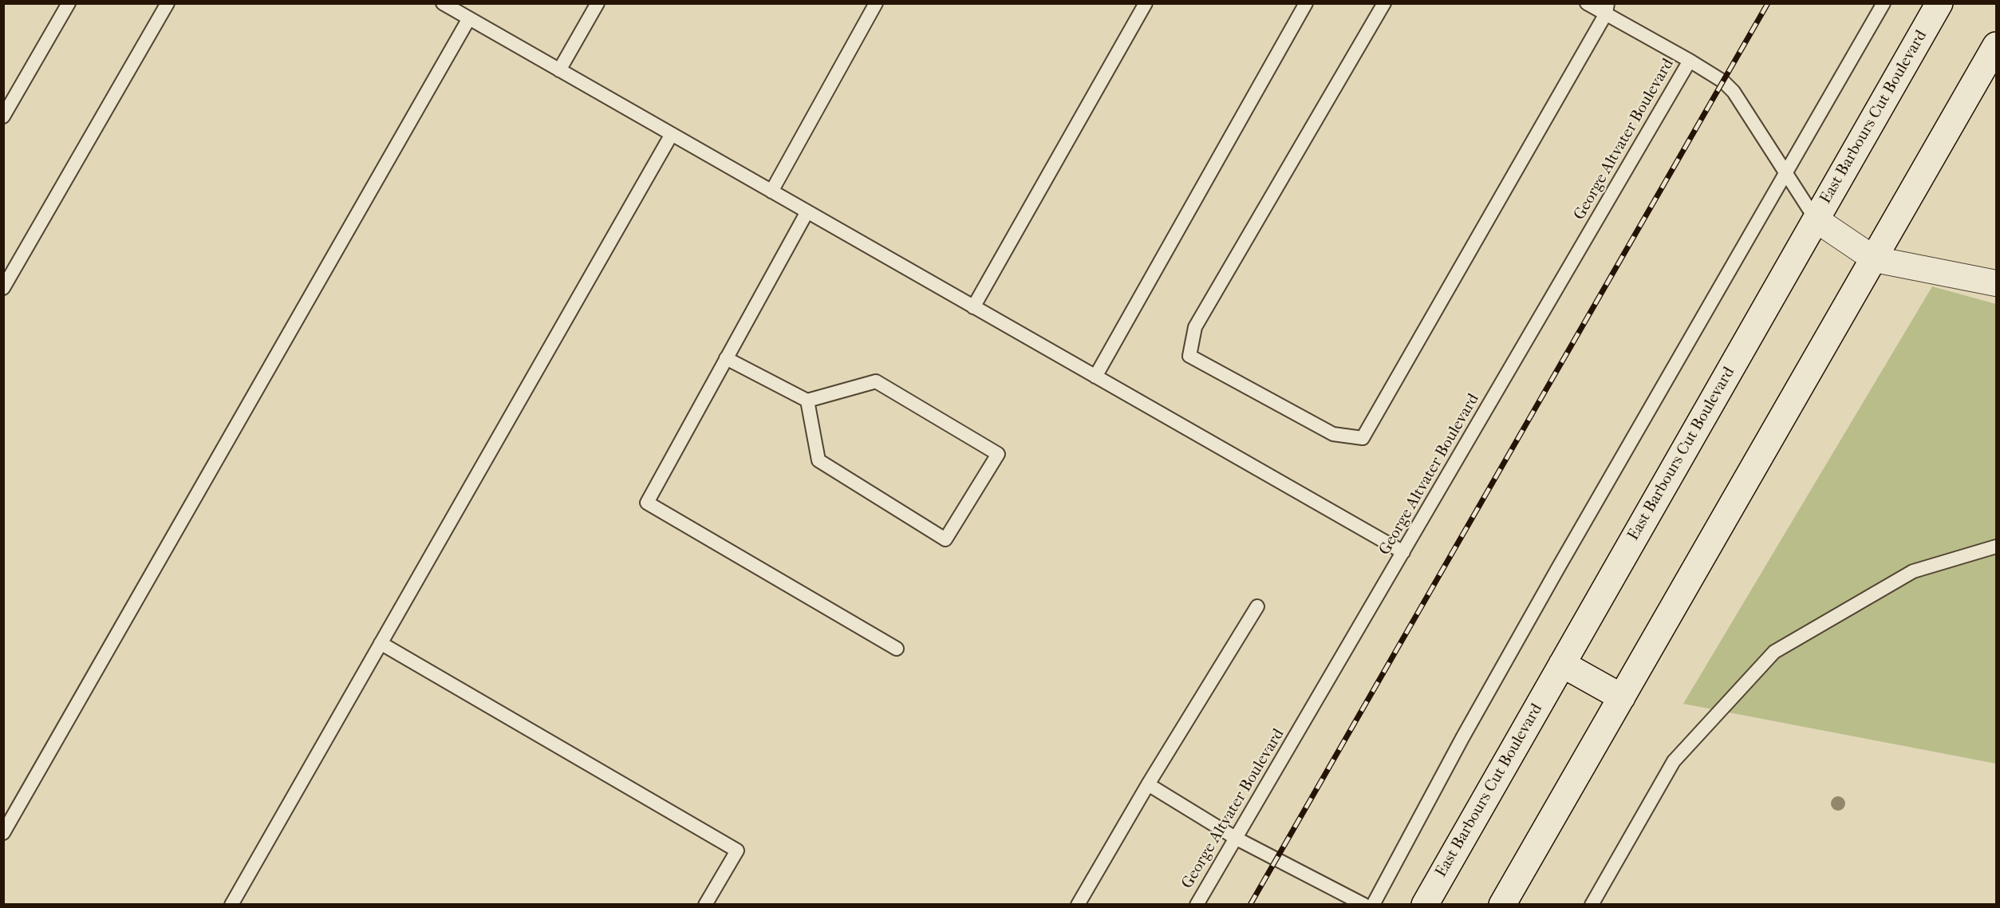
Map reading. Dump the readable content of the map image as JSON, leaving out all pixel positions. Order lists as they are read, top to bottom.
{
  "streets": {
    "street": ["East Barbours Cut Boulevard"],
    "lane": ["George Altvater Boulevard"]
  }
}
